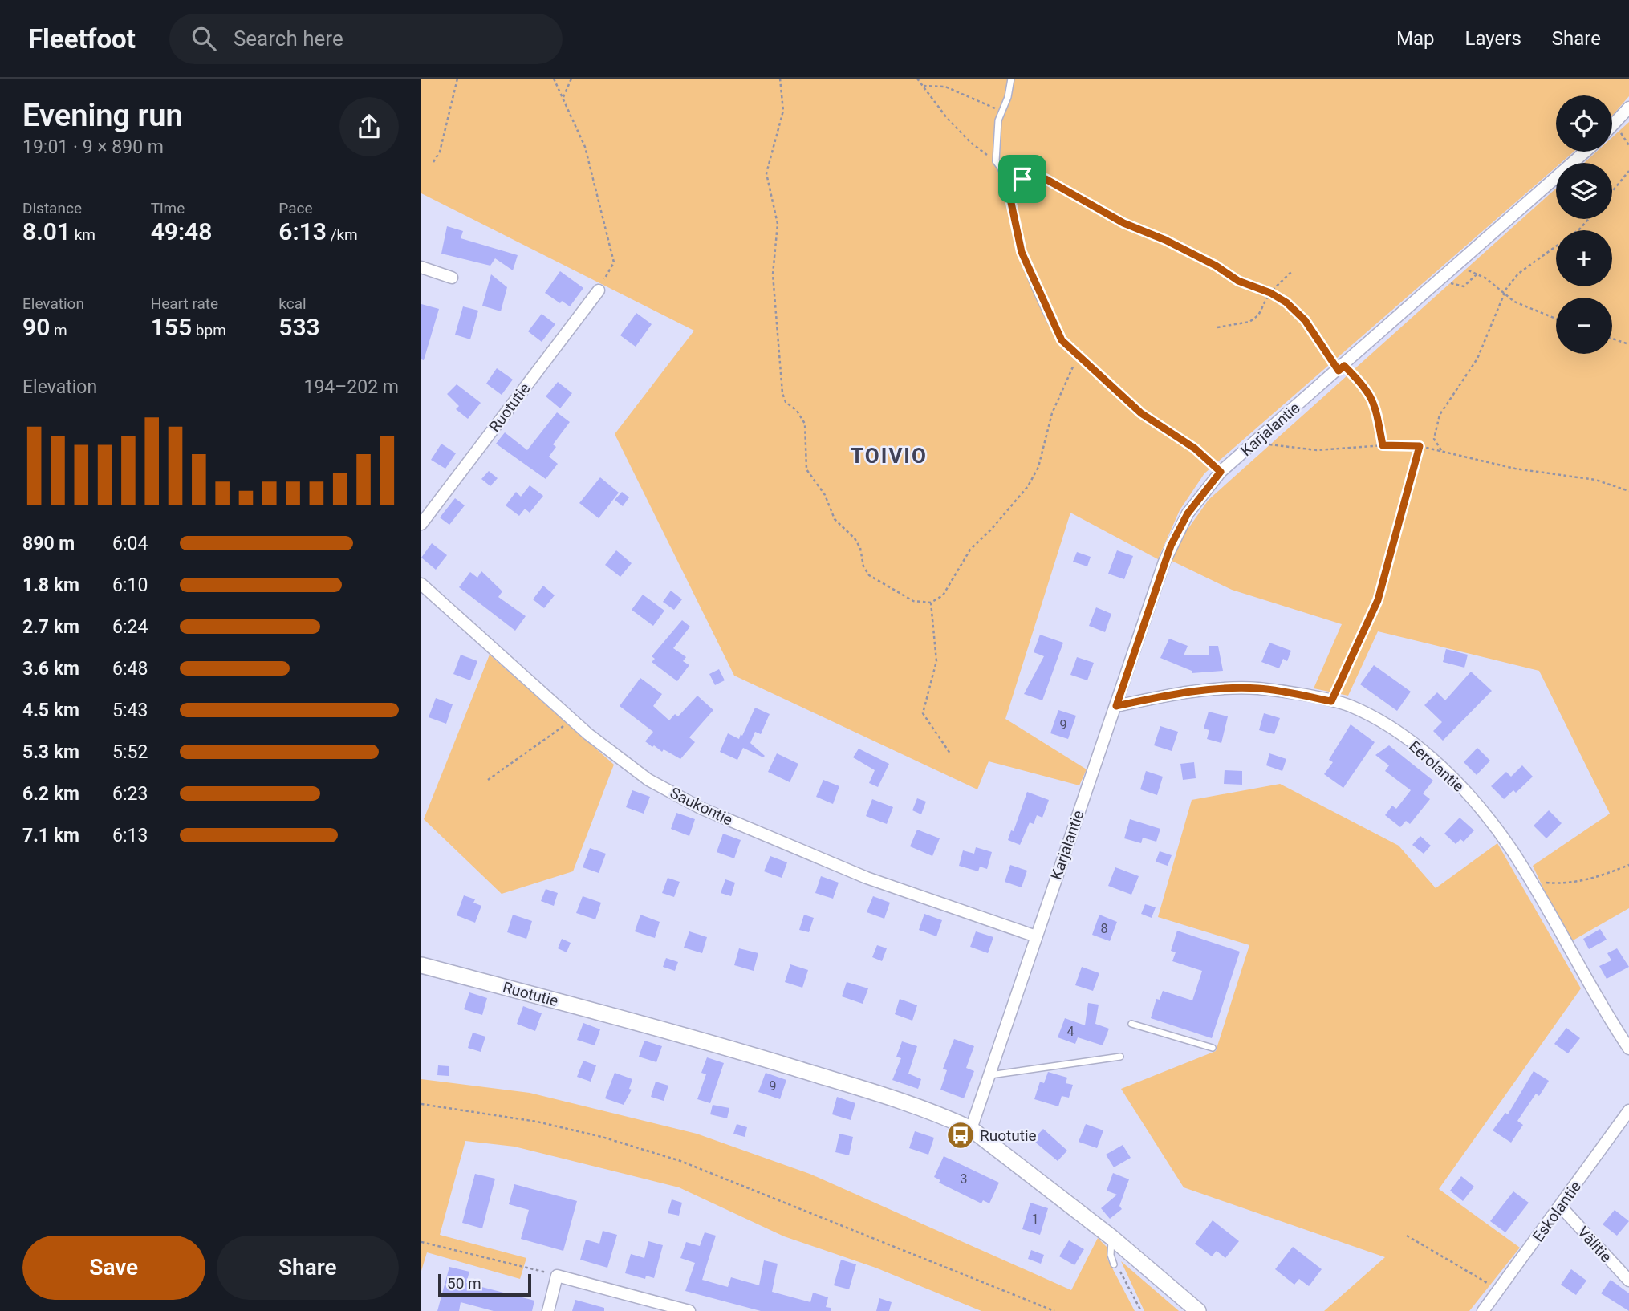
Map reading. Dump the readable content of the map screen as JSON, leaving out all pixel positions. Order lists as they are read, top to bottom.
{
  "streets": {
    "street": [
      "Ruotutie",
      "Karjalantie",
      "Eerolantie",
      "Saukontie",
      "Eskolantie",
      "Välitie"
    ]
  },
  "crossings": [
    ["Ruotutie", "Karjalantie"],
    ["Karjalantie", "Eerolantie"],
    ["Karjalantie", "Saukontie"],
    ["Eskolantie", "Välitie"]
  ],
  "districts": ["TOIVIO"],
  "places": {
    "bus stop": ["Ruotutie"]
  },
  "house_numbers": [
    "9",
    "8",
    "4",
    "9",
    "3",
    "1"
  ],
  "scale_bar": "50 m",
  "page": {
    "header": "Fleetfoot",
    "search": "Search here",
    "nav": ["Map", "Layers", "Share"],
    "heading": ["Evening run", "19:01 · 9 × 890 m"],
    "map_buttons": ["+", "−"],
    "stats": [
      ["Distance", "8.01 km"],
      ["Time", "49:48"],
      ["Pace", "6:13 /km"],
      ["Elevation", "90 m"],
      ["Heart rate", "155 bpm"],
      ["kcal", "533"]
    ],
    "chart": ["Elevation", "194–202 m"],
    "list": [
      {
        "name": "890 m",
        "note": "6:04"
      },
      {
        "name": "1.8 km",
        "note": "6:10"
      },
      {
        "name": "2.7 km",
        "note": "6:24"
      },
      {
        "name": "3.6 km",
        "note": "6:48"
      },
      {
        "name": "4.5 km",
        "note": "5:43"
      },
      {
        "name": "5.3 km",
        "note": "5:52"
      },
      {
        "name": "6.2 km",
        "note": "6:23"
      },
      {
        "name": "7.1 km",
        "note": "6:13"
      }
    ],
    "buttons": ["Save", "Share"],
    "scale": "50 m"
  }
}
